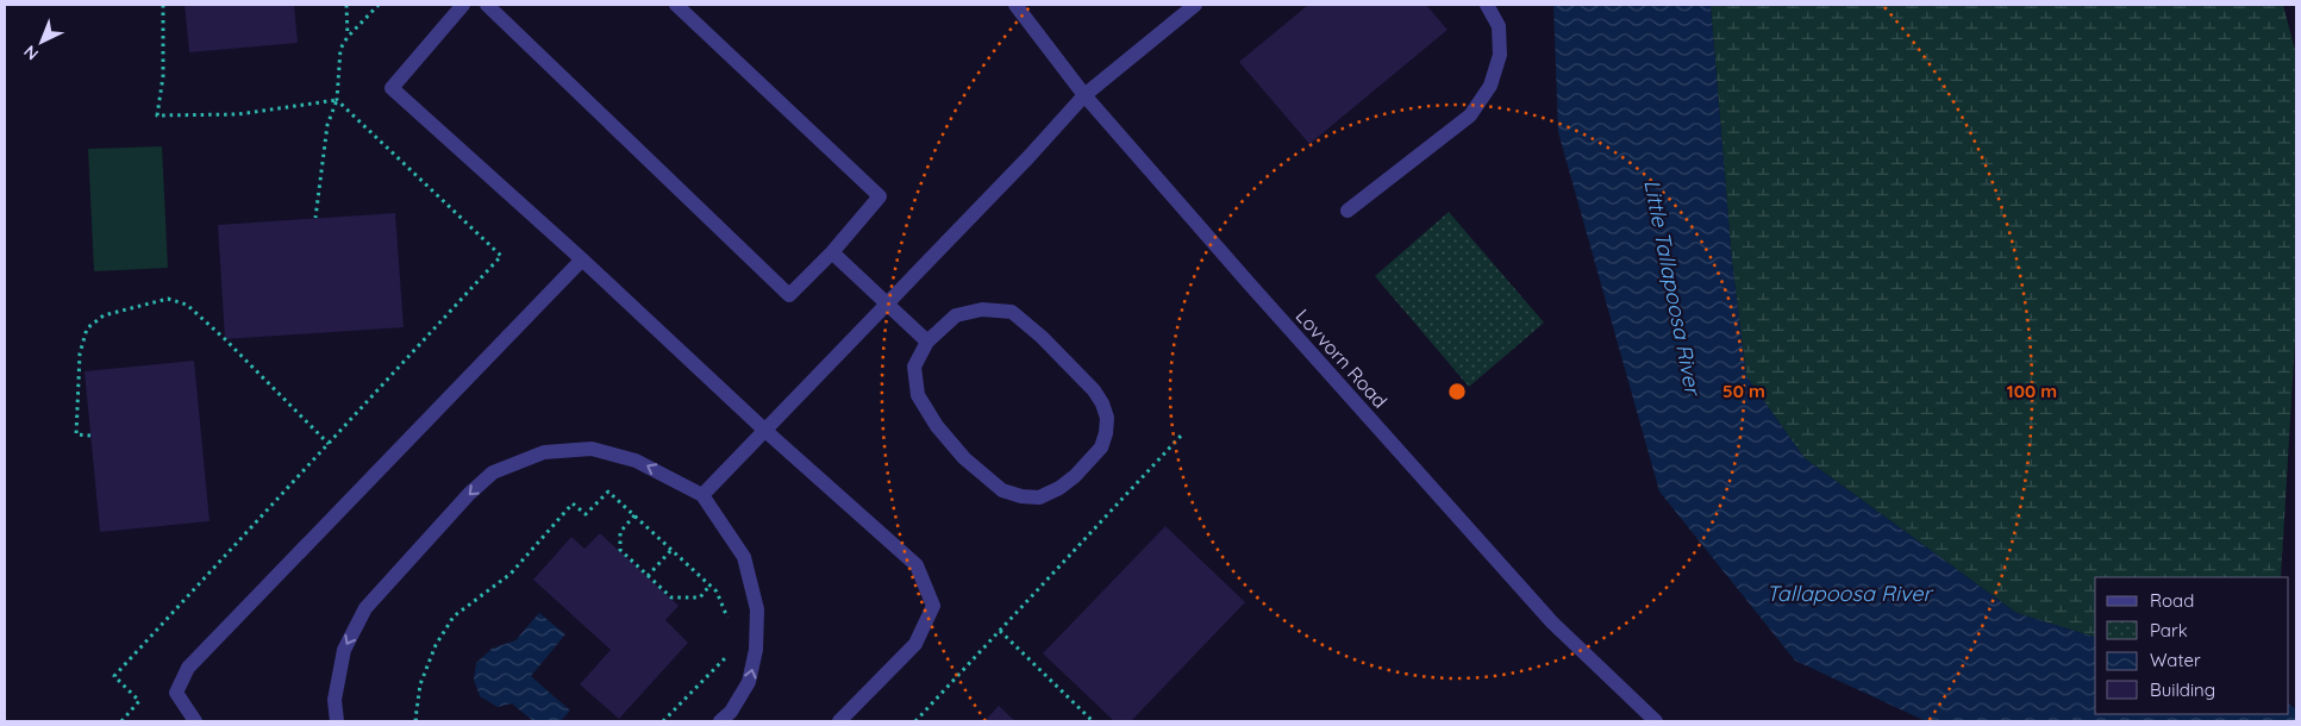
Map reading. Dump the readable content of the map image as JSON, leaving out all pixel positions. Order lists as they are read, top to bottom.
{
  "streets": {
    "street": ["Lovvorn Road"]
  },
  "water": ["Little Tallapoosa River", "Tallapoosa River"],
  "legend": [
    "Road",
    "Park",
    "Water",
    "Building"
  ],
  "north": "bottom left",
  "rings": ["50 m", "100 m"]
}
